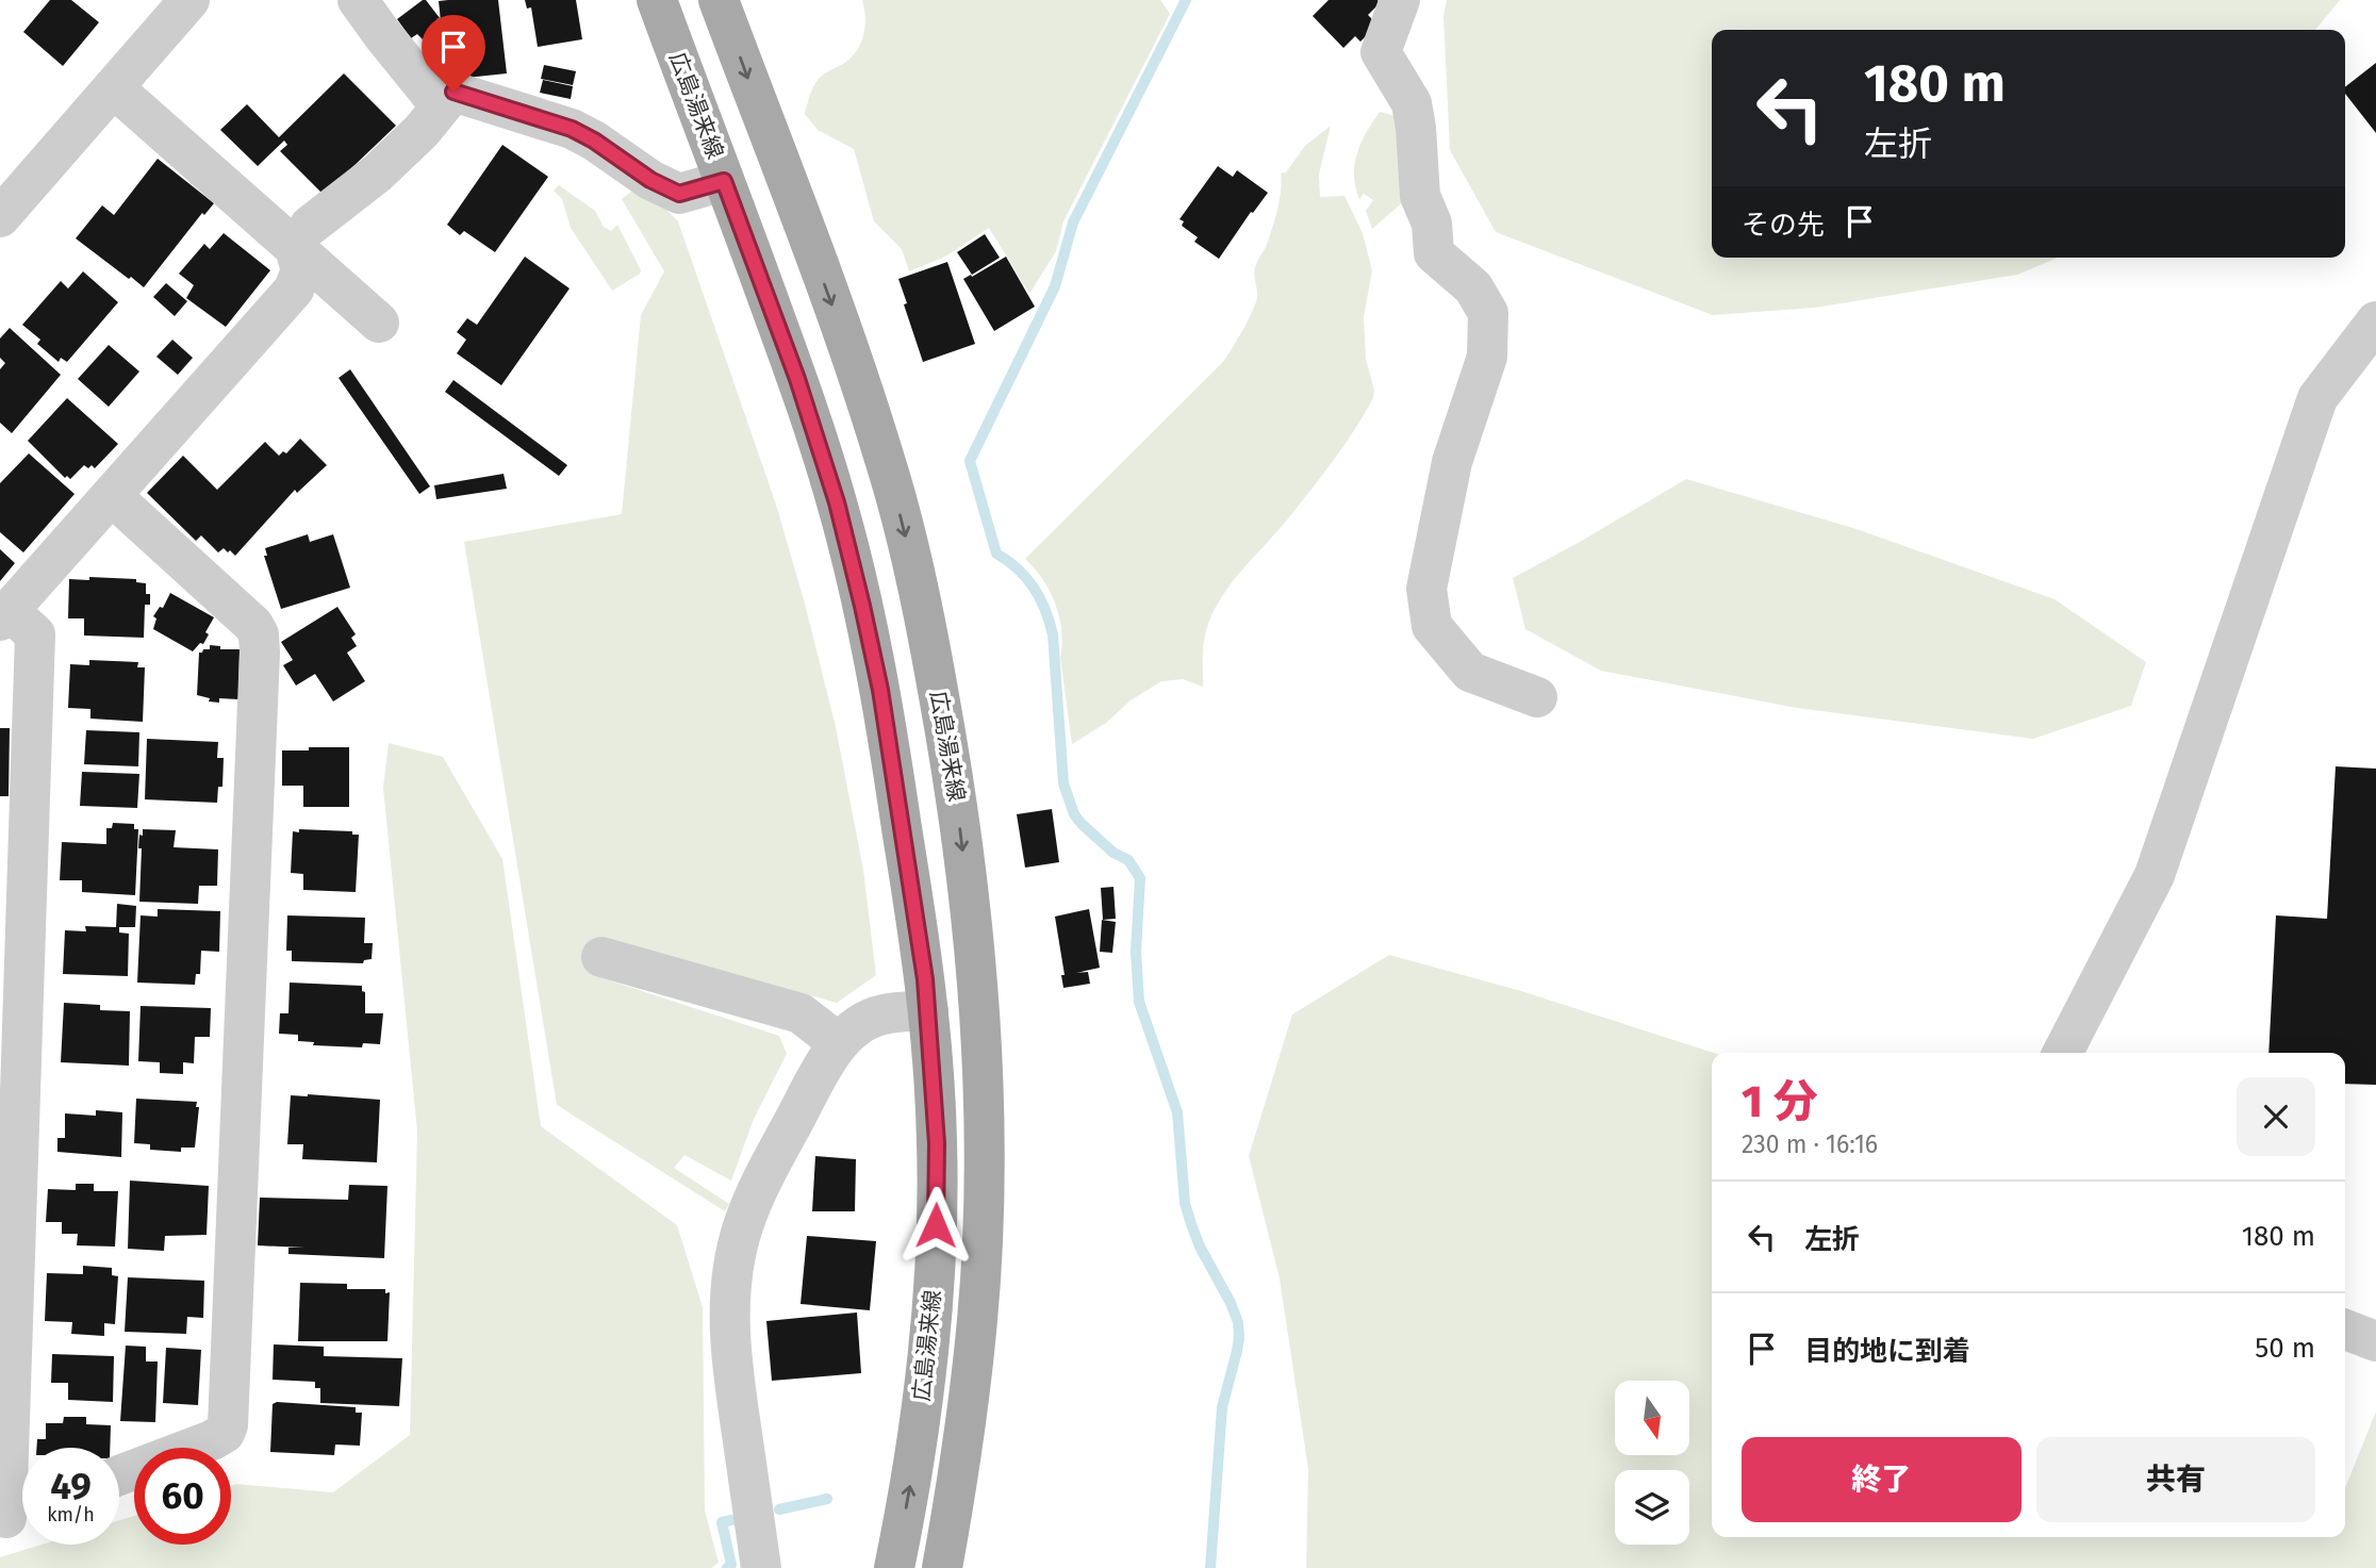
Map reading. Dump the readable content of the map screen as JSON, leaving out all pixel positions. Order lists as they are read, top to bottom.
{
  "streets": {
    "main road": ["広島湯来線"]
  },
  "north": "bottom",
  "page": {
    "turn": ["180 m", "左折"],
    "then": "その先",
    "heading": ["1 分", "230 m · 16:16"],
    "list": [
      {
        "name": "左折",
        "value": "180 m"
      },
      {
        "name": "目的地に到着",
        "value": "50 m"
      }
    ],
    "buttons": ["終了", "共有"],
    "speed": "49 km/h",
    "limit": "60"
  }
}
